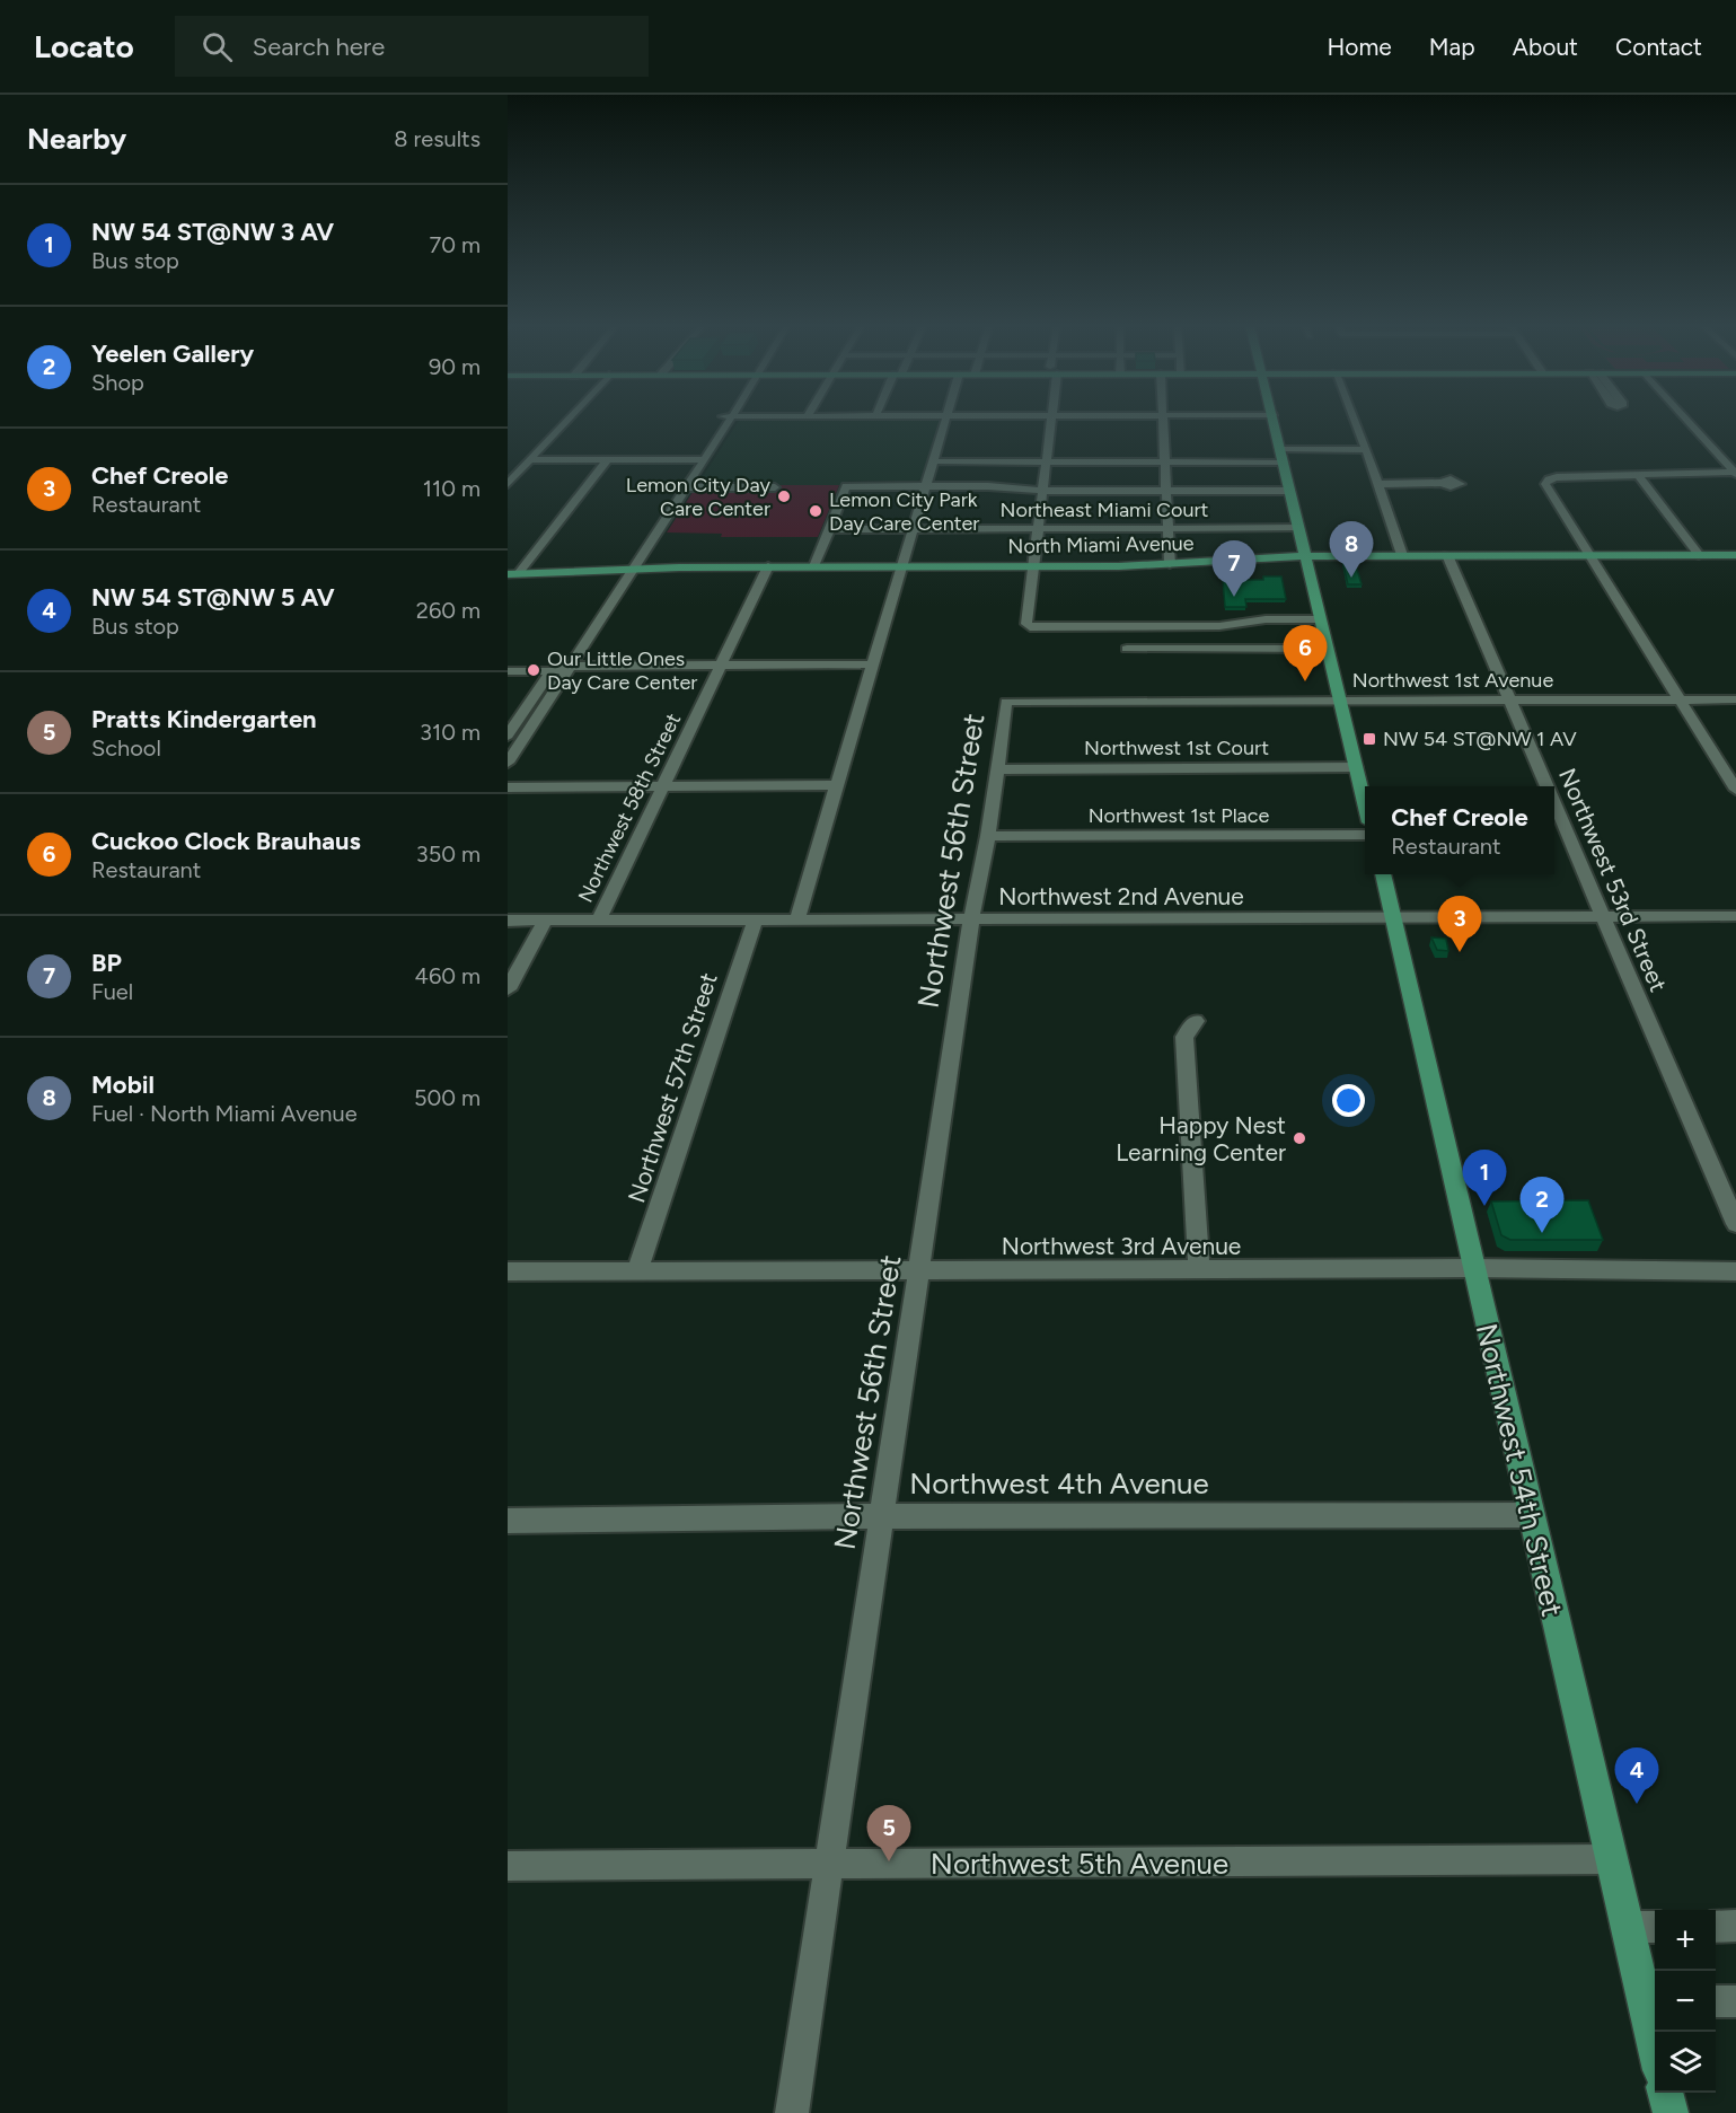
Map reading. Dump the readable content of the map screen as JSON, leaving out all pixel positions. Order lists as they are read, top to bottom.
{
  "streets": {
    "main road": ["North Miami Avenue", "Northwest 54th Street"],
    "street": [
      "Northeast Miami Court",
      "Northwest 1st Avenue",
      "Northwest 1st Court",
      "Northwest 58th Street",
      "Northwest 1st Place",
      "Northwest 56th Street",
      "Northwest 53rd Street",
      "Northwest 2nd Avenue",
      "Northwest 57th Street",
      "Northwest 3rd Avenue",
      "Northwest 4th Avenue",
      "Northwest 5th Avenue"
    ]
  },
  "crossings": [
    ["North Miami Avenue", "Northwest 58th Street"],
    ["North Miami Avenue", "Northwest 53rd Street"],
    ["Northwest 1st Avenue", "Northwest 56th Street"],
    ["Northwest 1st Avenue", "Northwest 53rd Street"],
    ["Northwest 1st Court", "Northwest 56th Street"],
    ["Northwest 58th Street", "Northwest 2nd Avenue"],
    ["Northwest 1st Place", "Northwest 56th Street"],
    ["Northwest 56th Street", "Northwest 2nd Avenue"],
    ["Northwest 56th Street", "Northwest 3rd Avenue"],
    ["Northwest 56th Street", "Northwest 4th Avenue"],
    ["Northwest 56th Street", "Northwest 5th Avenue"],
    ["Northwest 53rd Street", "Northwest 2nd Avenue"],
    ["Northwest 2nd Avenue", "Northwest 57th Street"],
    ["Northwest 2nd Avenue", "Northwest 54th Street"],
    ["Northwest 57th Street", "Northwest 3rd Avenue"],
    ["Northwest 3rd Avenue", "Northwest 54th Street"],
    ["Northwest 54th Street", "Northwest 4th Avenue"],
    ["Northwest 54th Street", "Northwest 5th Avenue"]
  ],
  "places": {
    "other": [
      "Lemon City Day Care Center",
      "Lemon City Park Day Care Center",
      "Our Little Ones Day Care Center",
      "Happy Nest Learning Center"
    ],
    "transit": ["NW 54 ST@NW 1 AV"]
  },
  "page": {
    "header": "Locato",
    "search": "Search here",
    "nav": [
      "Home",
      "Map",
      "About",
      "Contact"
    ],
    "heading": ["Nearby", "8 results"],
    "list": [
      {
        "mark": "1",
        "name": "NW 54 ST@NW 3 AV",
        "note": "Bus stop",
        "value": "70 m"
      },
      {
        "mark": "2",
        "name": "Yeelen Gallery",
        "note": "Shop",
        "value": "90 m"
      },
      {
        "mark": "3",
        "name": "Chef Creole",
        "note": "Restaurant",
        "value": "110 m"
      },
      {
        "mark": "4",
        "name": "NW 54 ST@NW 5 AV",
        "note": "Bus stop",
        "value": "260 m"
      },
      {
        "mark": "5",
        "name": "Pratts Kindergarten",
        "note": "School",
        "value": "310 m"
      },
      {
        "mark": "6",
        "name": "Cuckoo Clock Brauhaus",
        "note": "Restaurant",
        "value": "350 m"
      },
      {
        "mark": "7",
        "name": "BP",
        "note": "Fuel",
        "value": "460 m"
      },
      {
        "mark": "8",
        "name": "Mobil",
        "note": "Fuel · North Miami Avenue",
        "value": "500 m"
      }
    ],
    "pins": [
      "8",
      "7",
      "6",
      "3",
      "1",
      "2",
      "4",
      "5"
    ],
    "popup": ["Chef Creole", "Restaurant"],
    "map_buttons": ["+", "−"]
  }
}
